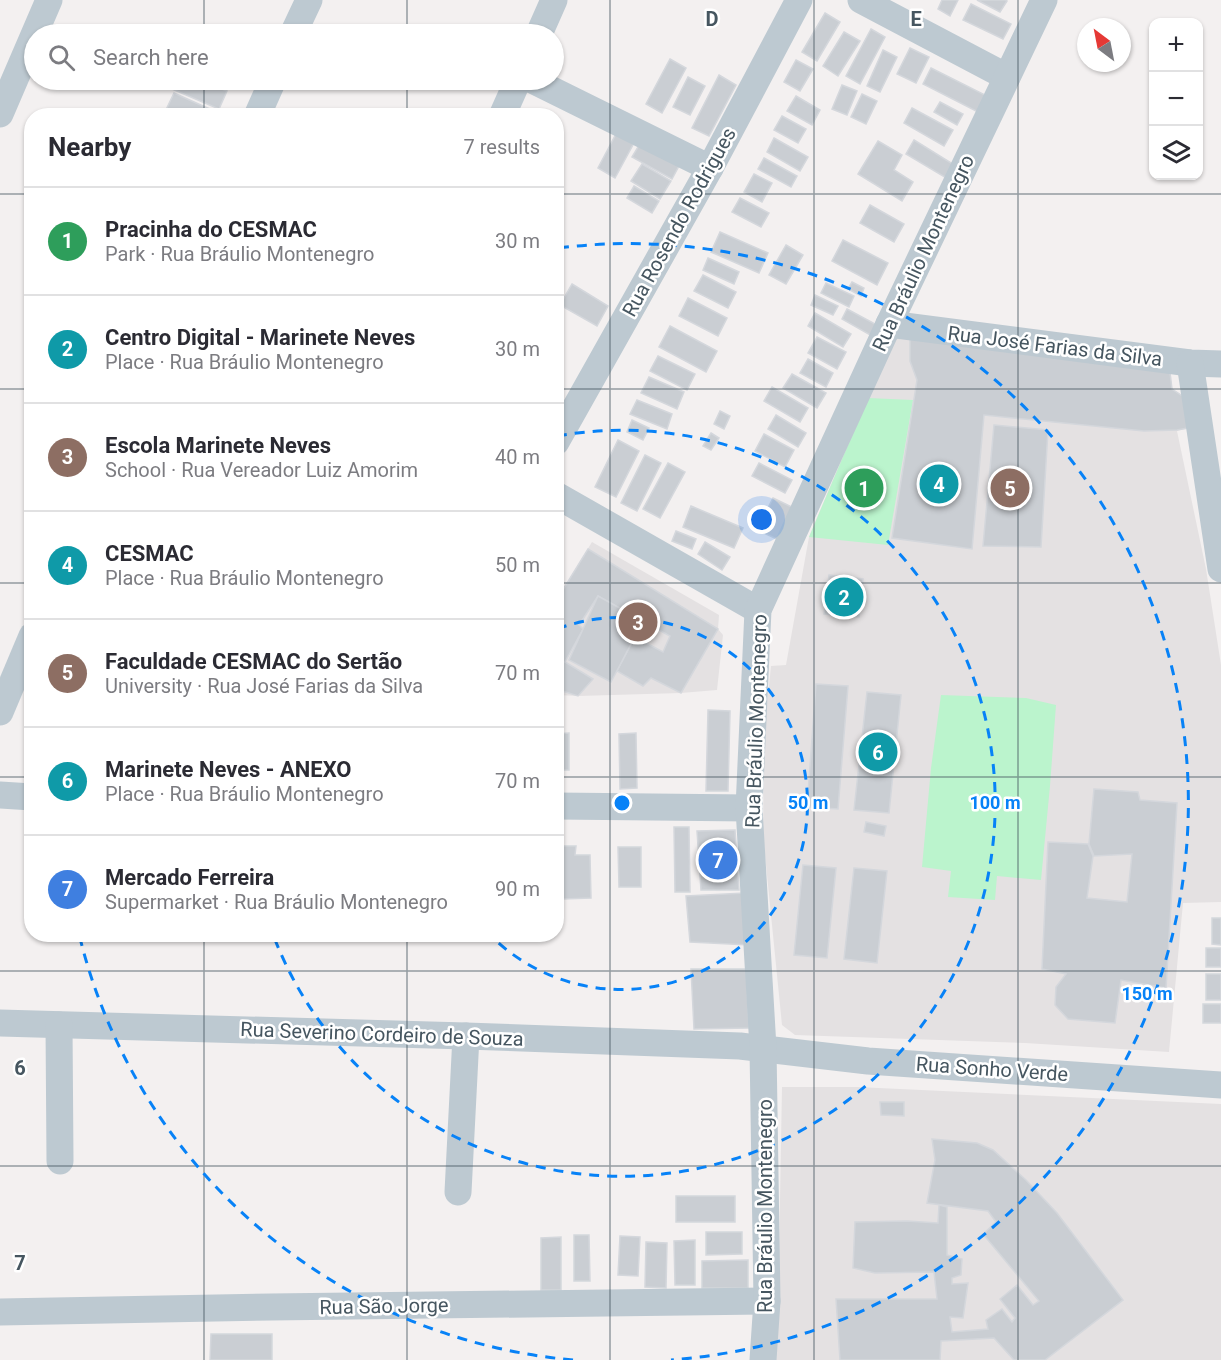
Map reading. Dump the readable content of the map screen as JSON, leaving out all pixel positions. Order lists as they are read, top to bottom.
{
  "streets": {
    "street": [
      "Rua Rosendo Rodrigues",
      "Rua Bráulio Montenegro",
      "Rua José Farias da Silva",
      "Rua Severino Cordeiro de Souza",
      "Rua Sonho Verde",
      "Rua São Jorge"
    ]
  },
  "crossings": [
    ["Rua Bráulio Montenegro", "Rua José Farias da Silva"],
    ["Rua Bráulio Montenegro", "Rua Severino Cordeiro de Souza"],
    ["Rua Bráulio Montenegro", "Rua Sonho Verde"],
    ["Rua Bráulio Montenegro", "Rua São Jorge"],
    ["Rua Severino Cordeiro de Souza", "Rua Sonho Verde"]
  ],
  "north": "top left",
  "page": {
    "map_buttons": ["+", "−"],
    "search": "Search here",
    "heading": ["Nearby", "7 results"],
    "list": [
      {
        "mark": "1",
        "name": "Pracinha do CESMAC",
        "note": "Park · Rua Bráulio Montenegro",
        "value": "30 m"
      },
      {
        "mark": "2",
        "name": "Centro Digital - Marinete Neves",
        "note": "Place · Rua Bráulio Montenegro",
        "value": "30 m"
      },
      {
        "mark": "3",
        "name": "Escola Marinete Neves",
        "note": "School · Rua Vereador Luiz Amorim",
        "value": "40 m"
      },
      {
        "mark": "4",
        "name": "CESMAC",
        "note": "Place · Rua Bráulio Montenegro",
        "value": "50 m"
      },
      {
        "mark": "5",
        "name": "Faculdade CESMAC do Sertão",
        "note": "University · Rua José Farias da Silva",
        "value": "70 m"
      },
      {
        "mark": "6",
        "name": "Marinete Neves - ANEXO",
        "note": "Place · Rua Bráulio Montenegro",
        "value": "70 m"
      },
      {
        "mark": "7",
        "name": "Mercado Ferreira",
        "note": "Supermarket · Rua Bráulio Montenegro",
        "value": "90 m"
      }
    ],
    "pins": [
      "4",
      "1",
      "5",
      "2",
      "3",
      "6",
      "7"
    ]
  },
  "grid": {
    "columns": ["D", "E"],
    "rows": ["6", "7"]
  },
  "rings": ["50 m", "100 m", "150 m"]
}
